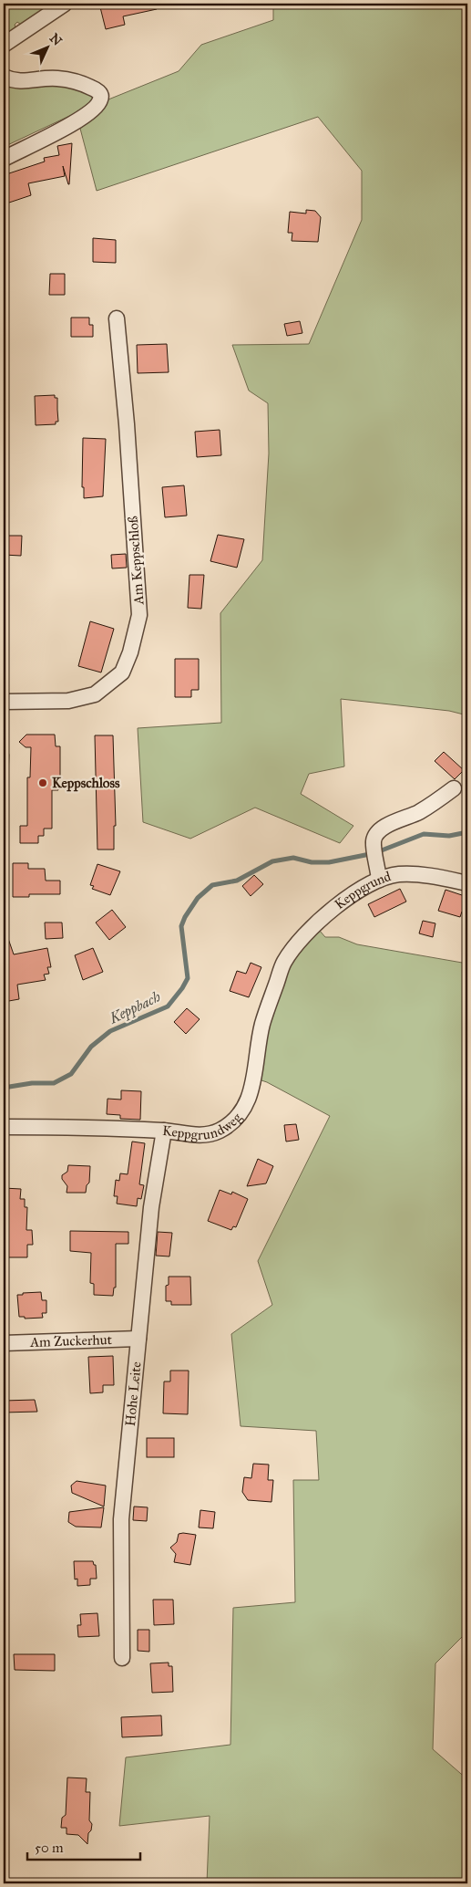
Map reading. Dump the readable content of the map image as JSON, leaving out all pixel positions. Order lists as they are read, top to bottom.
{
  "streets": {
    "street": [
      "Am Keppschloß",
      "Keppgrund",
      "Keppgrundweg",
      "Am Zuckerhut",
      "Hohe Leite"
    ]
  },
  "crossings": [
    ["Keppgrund", "Keppgrundweg"],
    ["Keppgrundweg", "Hohe Leite"],
    ["Am Zuckerhut", "Hohe Leite"]
  ],
  "water": ["Keppbach"],
  "places": ["Keppschloss"],
  "scale_bar": "50 m",
  "north": "top right"
}
